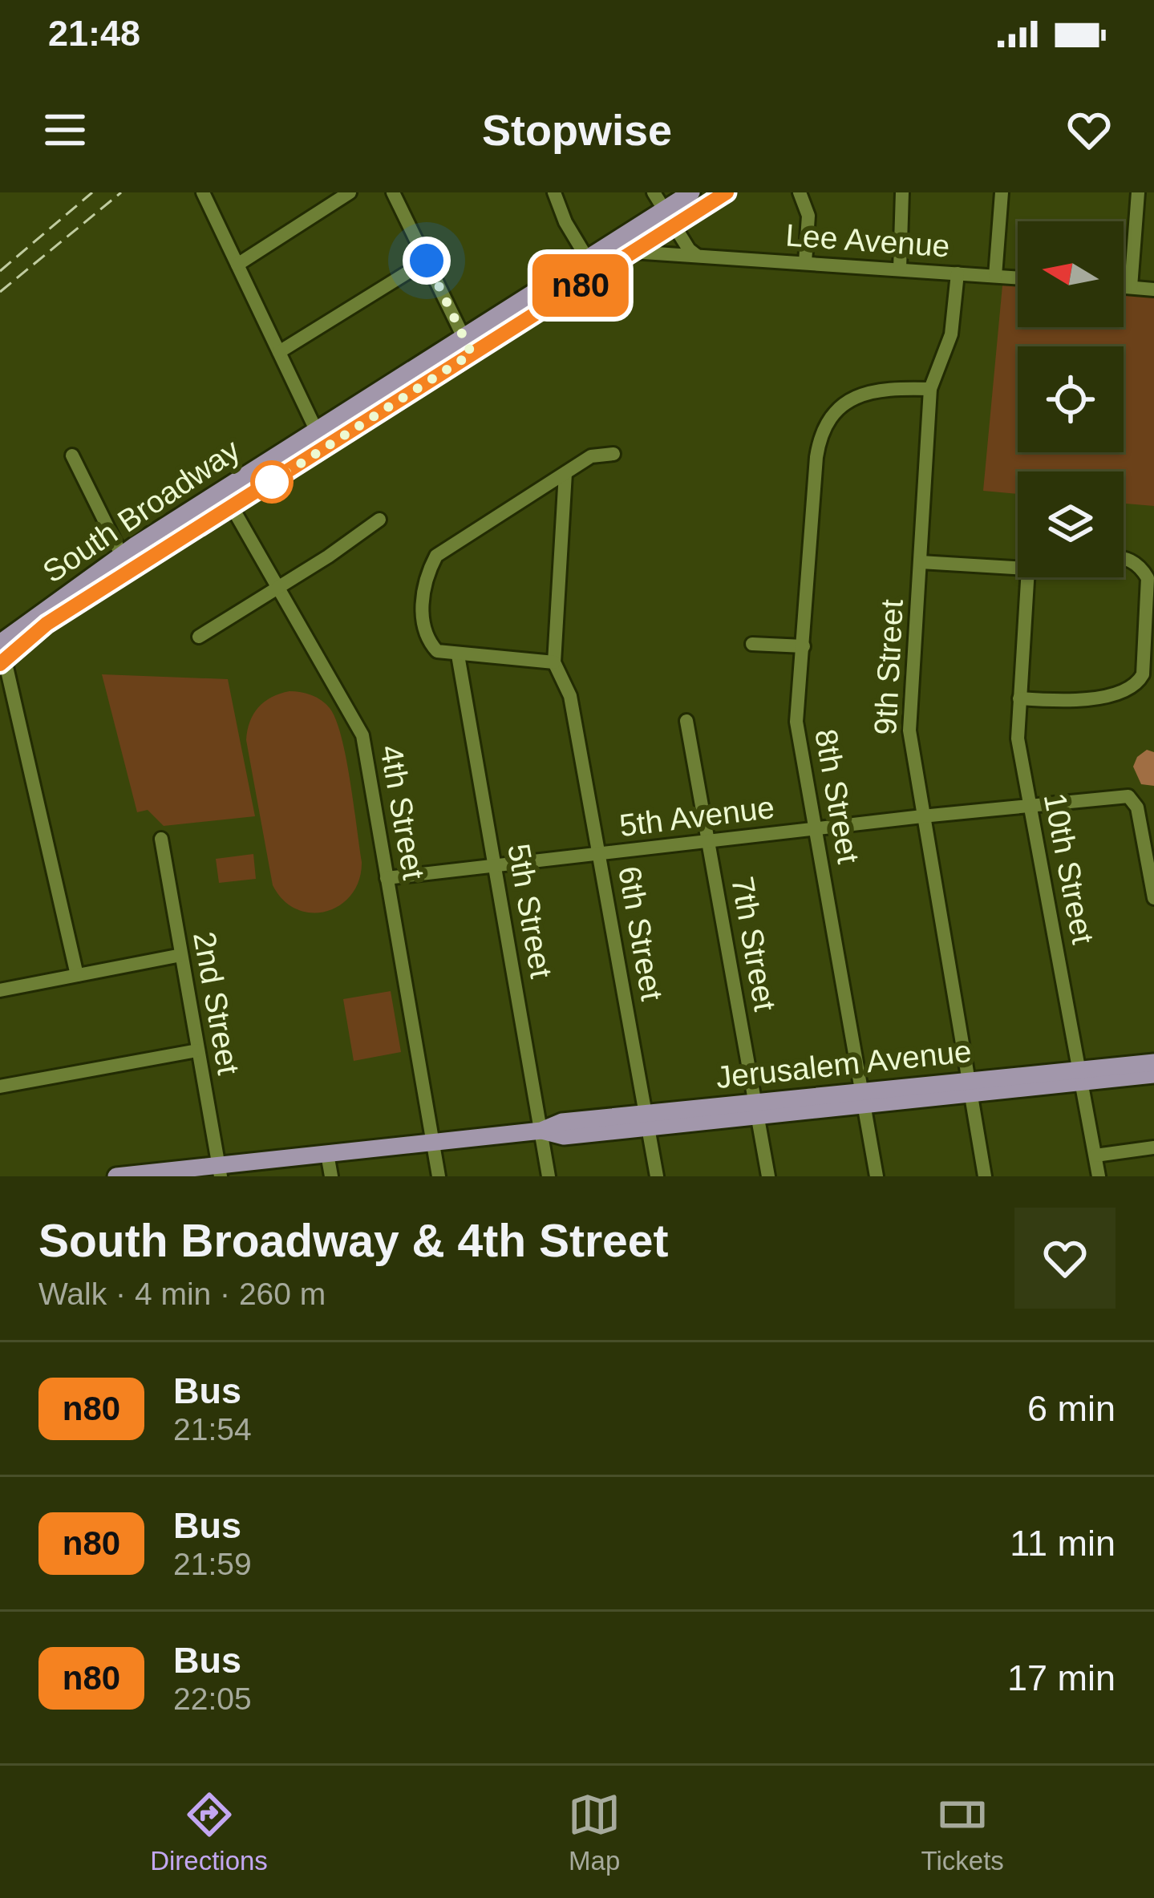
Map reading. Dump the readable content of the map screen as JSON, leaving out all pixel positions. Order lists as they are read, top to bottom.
{
  "streets": {
    "main road": ["South Broadway", "Jerusalem Avenue"],
    "street": [
      "Lee Avenue",
      "9th Street",
      "8th Street",
      "4th Street",
      "5th Avenue",
      "10th Street",
      "5th Street",
      "6th Street",
      "7th Street",
      "2nd Street"
    ]
  },
  "crossings": [
    ["Lee Avenue", "South Broadway"],
    ["Lee Avenue", "9th Street"],
    ["South Broadway", "4th Street"],
    ["9th Street", "8th Street"],
    ["9th Street", "5th Avenue"],
    ["9th Street", "Jerusalem Avenue"],
    ["8th Street", "5th Avenue"],
    ["8th Street", "Jerusalem Avenue"],
    ["4th Street", "5th Avenue"],
    ["4th Street", "Jerusalem Avenue"],
    ["5th Avenue", "10th Street"],
    ["5th Avenue", "5th Street"],
    ["5th Avenue", "6th Street"],
    ["5th Avenue", "7th Street"],
    ["10th Street", "Jerusalem Avenue"],
    ["5th Street", "Jerusalem Avenue"],
    ["6th Street", "Jerusalem Avenue"],
    ["7th Street", "Jerusalem Avenue"],
    ["2nd Street", "Jerusalem Avenue"]
  ],
  "lines": ["bus line n80"],
  "north": "left",
  "page": {
    "status": "21:48",
    "header": "Stopwise",
    "on_map": "n80",
    "heading": ["South Broadway & 4th Street", "Walk · 4 min · 260 m"],
    "list": [
      {
        "mark": "n80",
        "name": "Bus",
        "note": "21:54",
        "value": "6 min"
      },
      {
        "mark": "n80",
        "name": "Bus",
        "note": "21:59",
        "value": "11 min"
      },
      {
        "mark": "n80",
        "name": "Bus",
        "note": "22:05",
        "value": "17 min"
      }
    ],
    "tabs": ["Directions", "Map", "Tickets"]
  }
}
